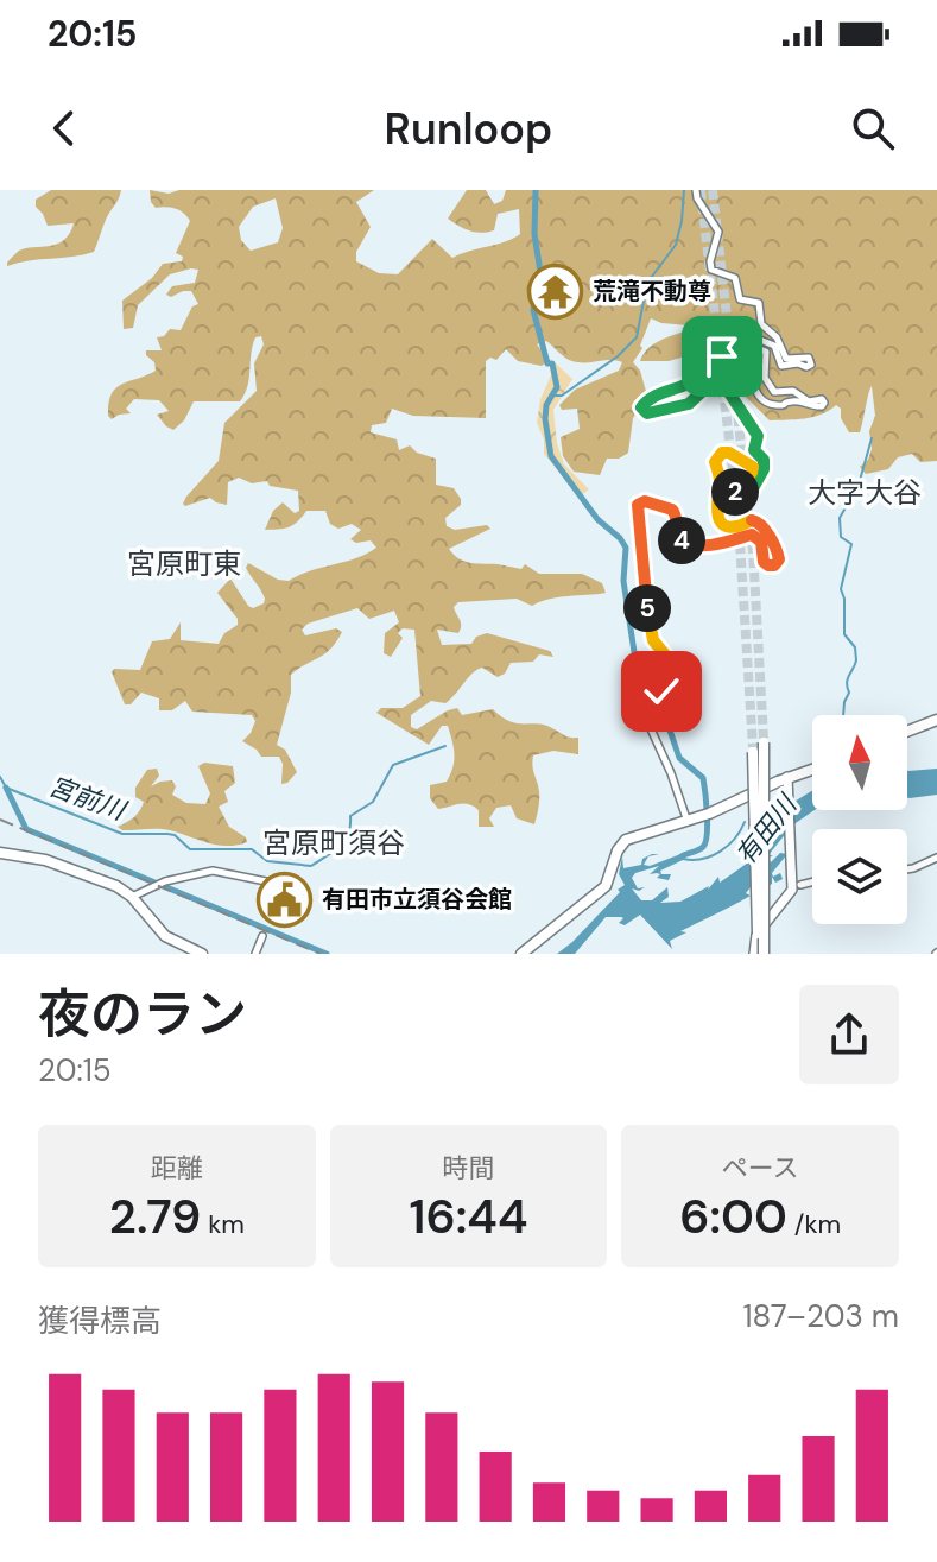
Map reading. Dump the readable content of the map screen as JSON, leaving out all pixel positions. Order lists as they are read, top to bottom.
{
  "districts": ["大字大谷", "宮原町東", "宮原町須谷"],
  "water": ["宮前川", "有田川"],
  "places": {
    "temple": ["荒滝不動尊"],
    "public building": ["有田市立須谷会館"]
  },
  "north": "top",
  "page": {
    "status": "20:15",
    "header": "Runloop",
    "pins": ["2", "4", "5"],
    "heading": ["夜のラン", "20:15"],
    "stats": [
      ["距離", "2.79 km"],
      ["時間", "16:44"],
      ["ペース", "6:00 /km"]
    ],
    "chart": ["獲得標高", "187–203 m"]
  }
}
